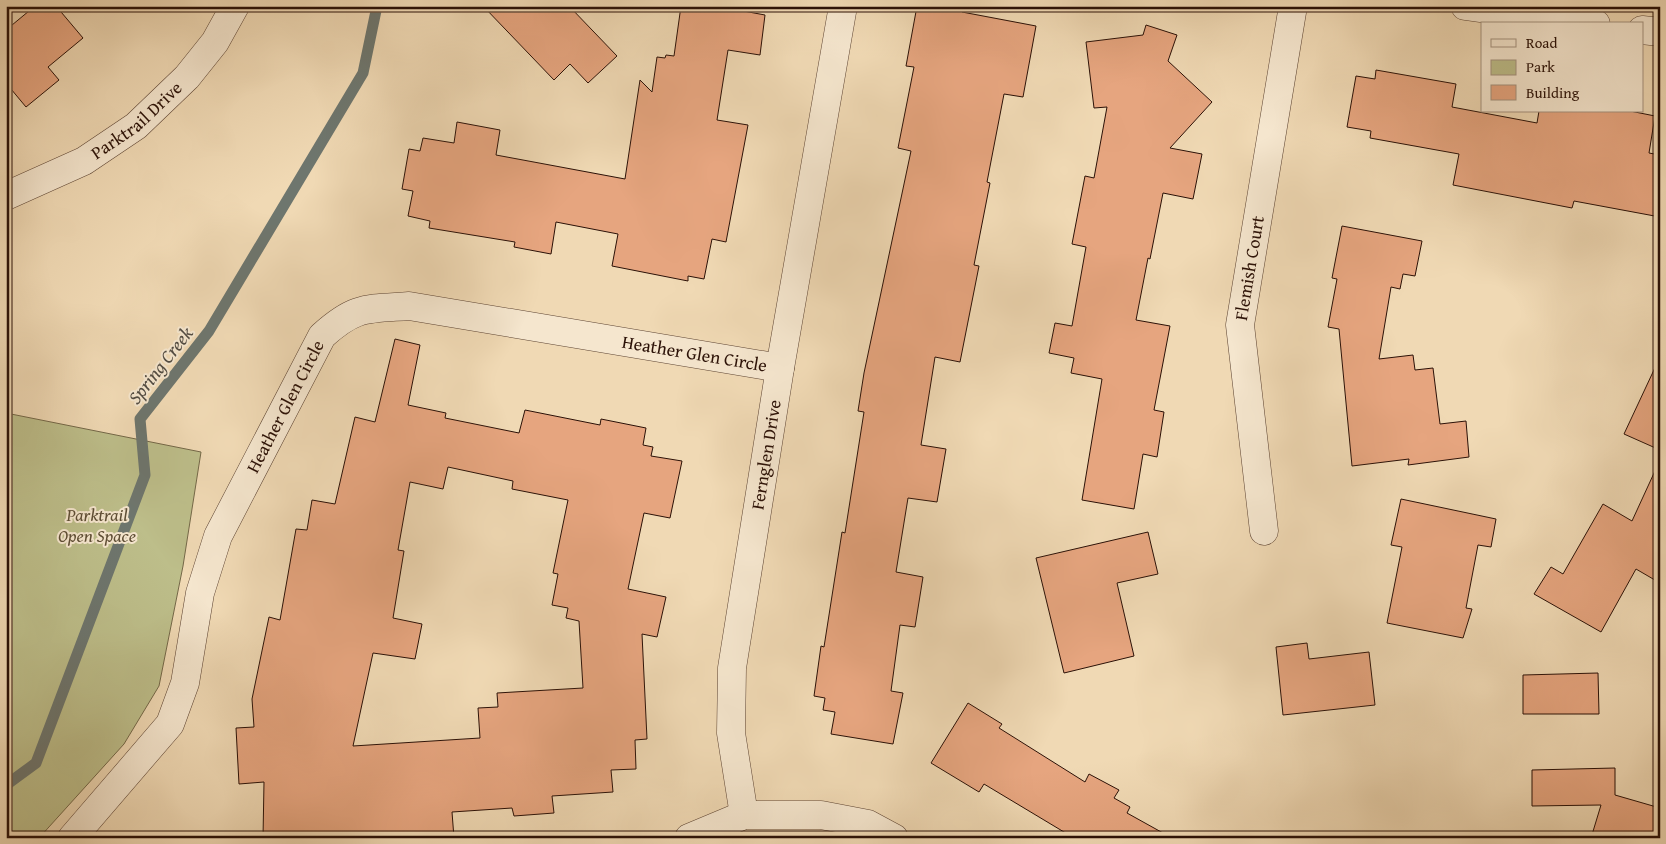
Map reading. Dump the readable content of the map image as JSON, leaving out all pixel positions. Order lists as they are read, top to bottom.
{
  "streets": {
    "street": [
      "Parktrail Drive",
      "Flemish Court",
      "Heather Glen Circle",
      "Fernglen Drive"
    ]
  },
  "crossings": [
    ["Heather Glen Circle", "Fernglen Drive"]
  ],
  "water": ["Spring Creek"],
  "parks": ["Parktrail Open Space"],
  "legend": ["Road", "Park", "Building"]
}
